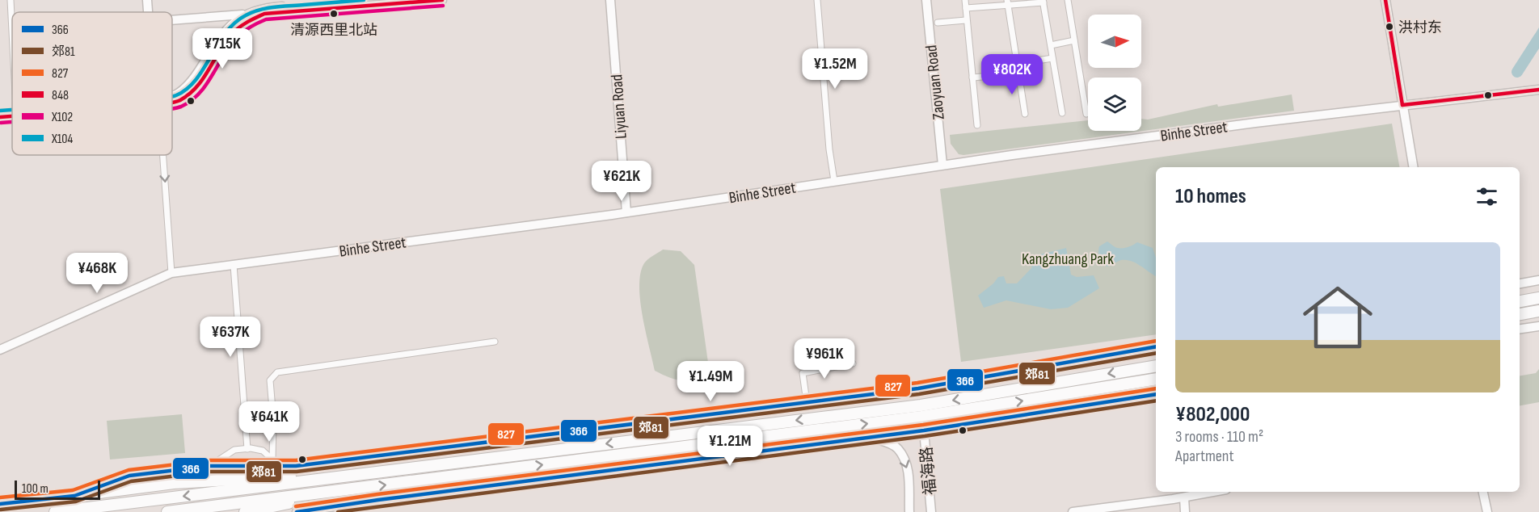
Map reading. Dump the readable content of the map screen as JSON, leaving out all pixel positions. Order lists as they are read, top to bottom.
{
  "streets": {
    "main road": [
      "Zaoyuan Road",
      "Liyuan Road",
      "Binhe Street",
      "福海路"
    ]
  },
  "crossings": [
    ["Zaoyuan Road", "Binhe Street"],
    ["Liyuan Road", "Binhe Street"]
  ],
  "parks": ["Kangzhuang Park"],
  "places": ["清源西里北站", "洪村东"],
  "lines": [
    "transit line 848",
    "transit line X104",
    "transit line X102",
    "transit line 827",
    "transit line 366",
    "transit line 郊81"
  ],
  "legend": [
    "366",
    "郊81",
    "827",
    "848",
    "X102",
    "X104"
  ],
  "scale_bar": "100 m",
  "north": "right",
  "page": {
    "price": [
      "¥715K",
      "¥1.52M",
      "¥802K",
      "¥621K",
      "¥468K",
      "¥637K",
      "¥961K",
      "¥1.49M",
      "¥641K",
      "¥1.21M"
    ],
    "heading": "10 homes",
    "list": [
      {
        "name": "¥802,000",
        "note": "3 rooms · 110 m² · Apartment"
      }
    ],
    "scale": "100 m"
  }
}
